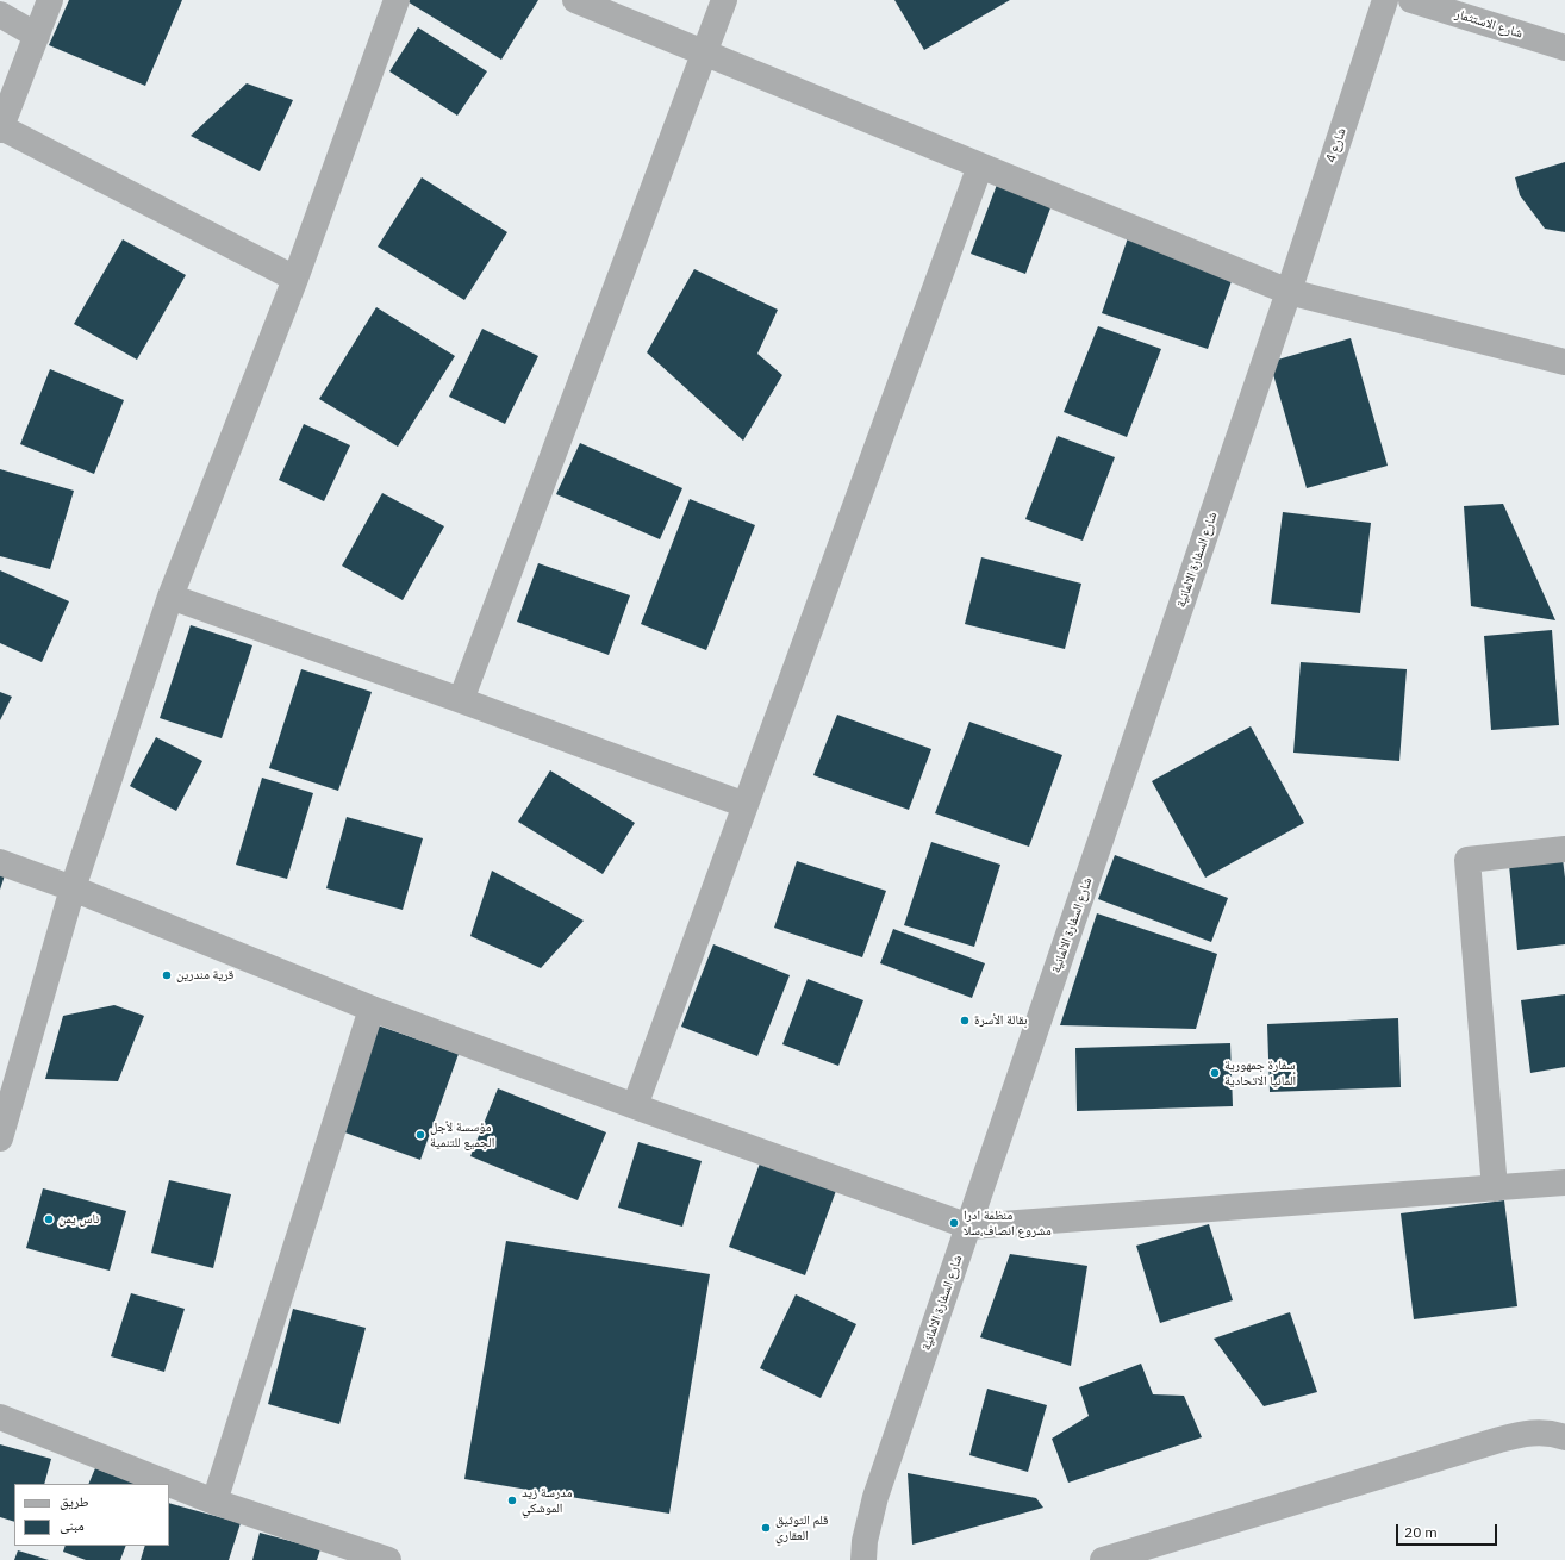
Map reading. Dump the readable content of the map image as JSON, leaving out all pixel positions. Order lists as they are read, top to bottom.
{
  "streets": {
    "street": ["شارع الاستثمار", "شارع 4", "شارع السفارة الالمانية"]
  },
  "crossings": [
    ["شارع 4", "شارع السفارة الالمانية"]
  ],
  "places": [
    "قرية مندرين",
    "بقالة الأسرة",
    "سفارة جمهورية ألمانيا الاتحادية",
    "مؤسسة لأجل الجميع للتنمية",
    "ناس يمن",
    "منظمة ادرا مشروع انصاف،سلا",
    "مدرسة زيد الموشكي",
    "قلم التوثيق العقاري"
  ],
  "legend": ["طريق", "مبنى"],
  "scale_bar": "20 m"
}
